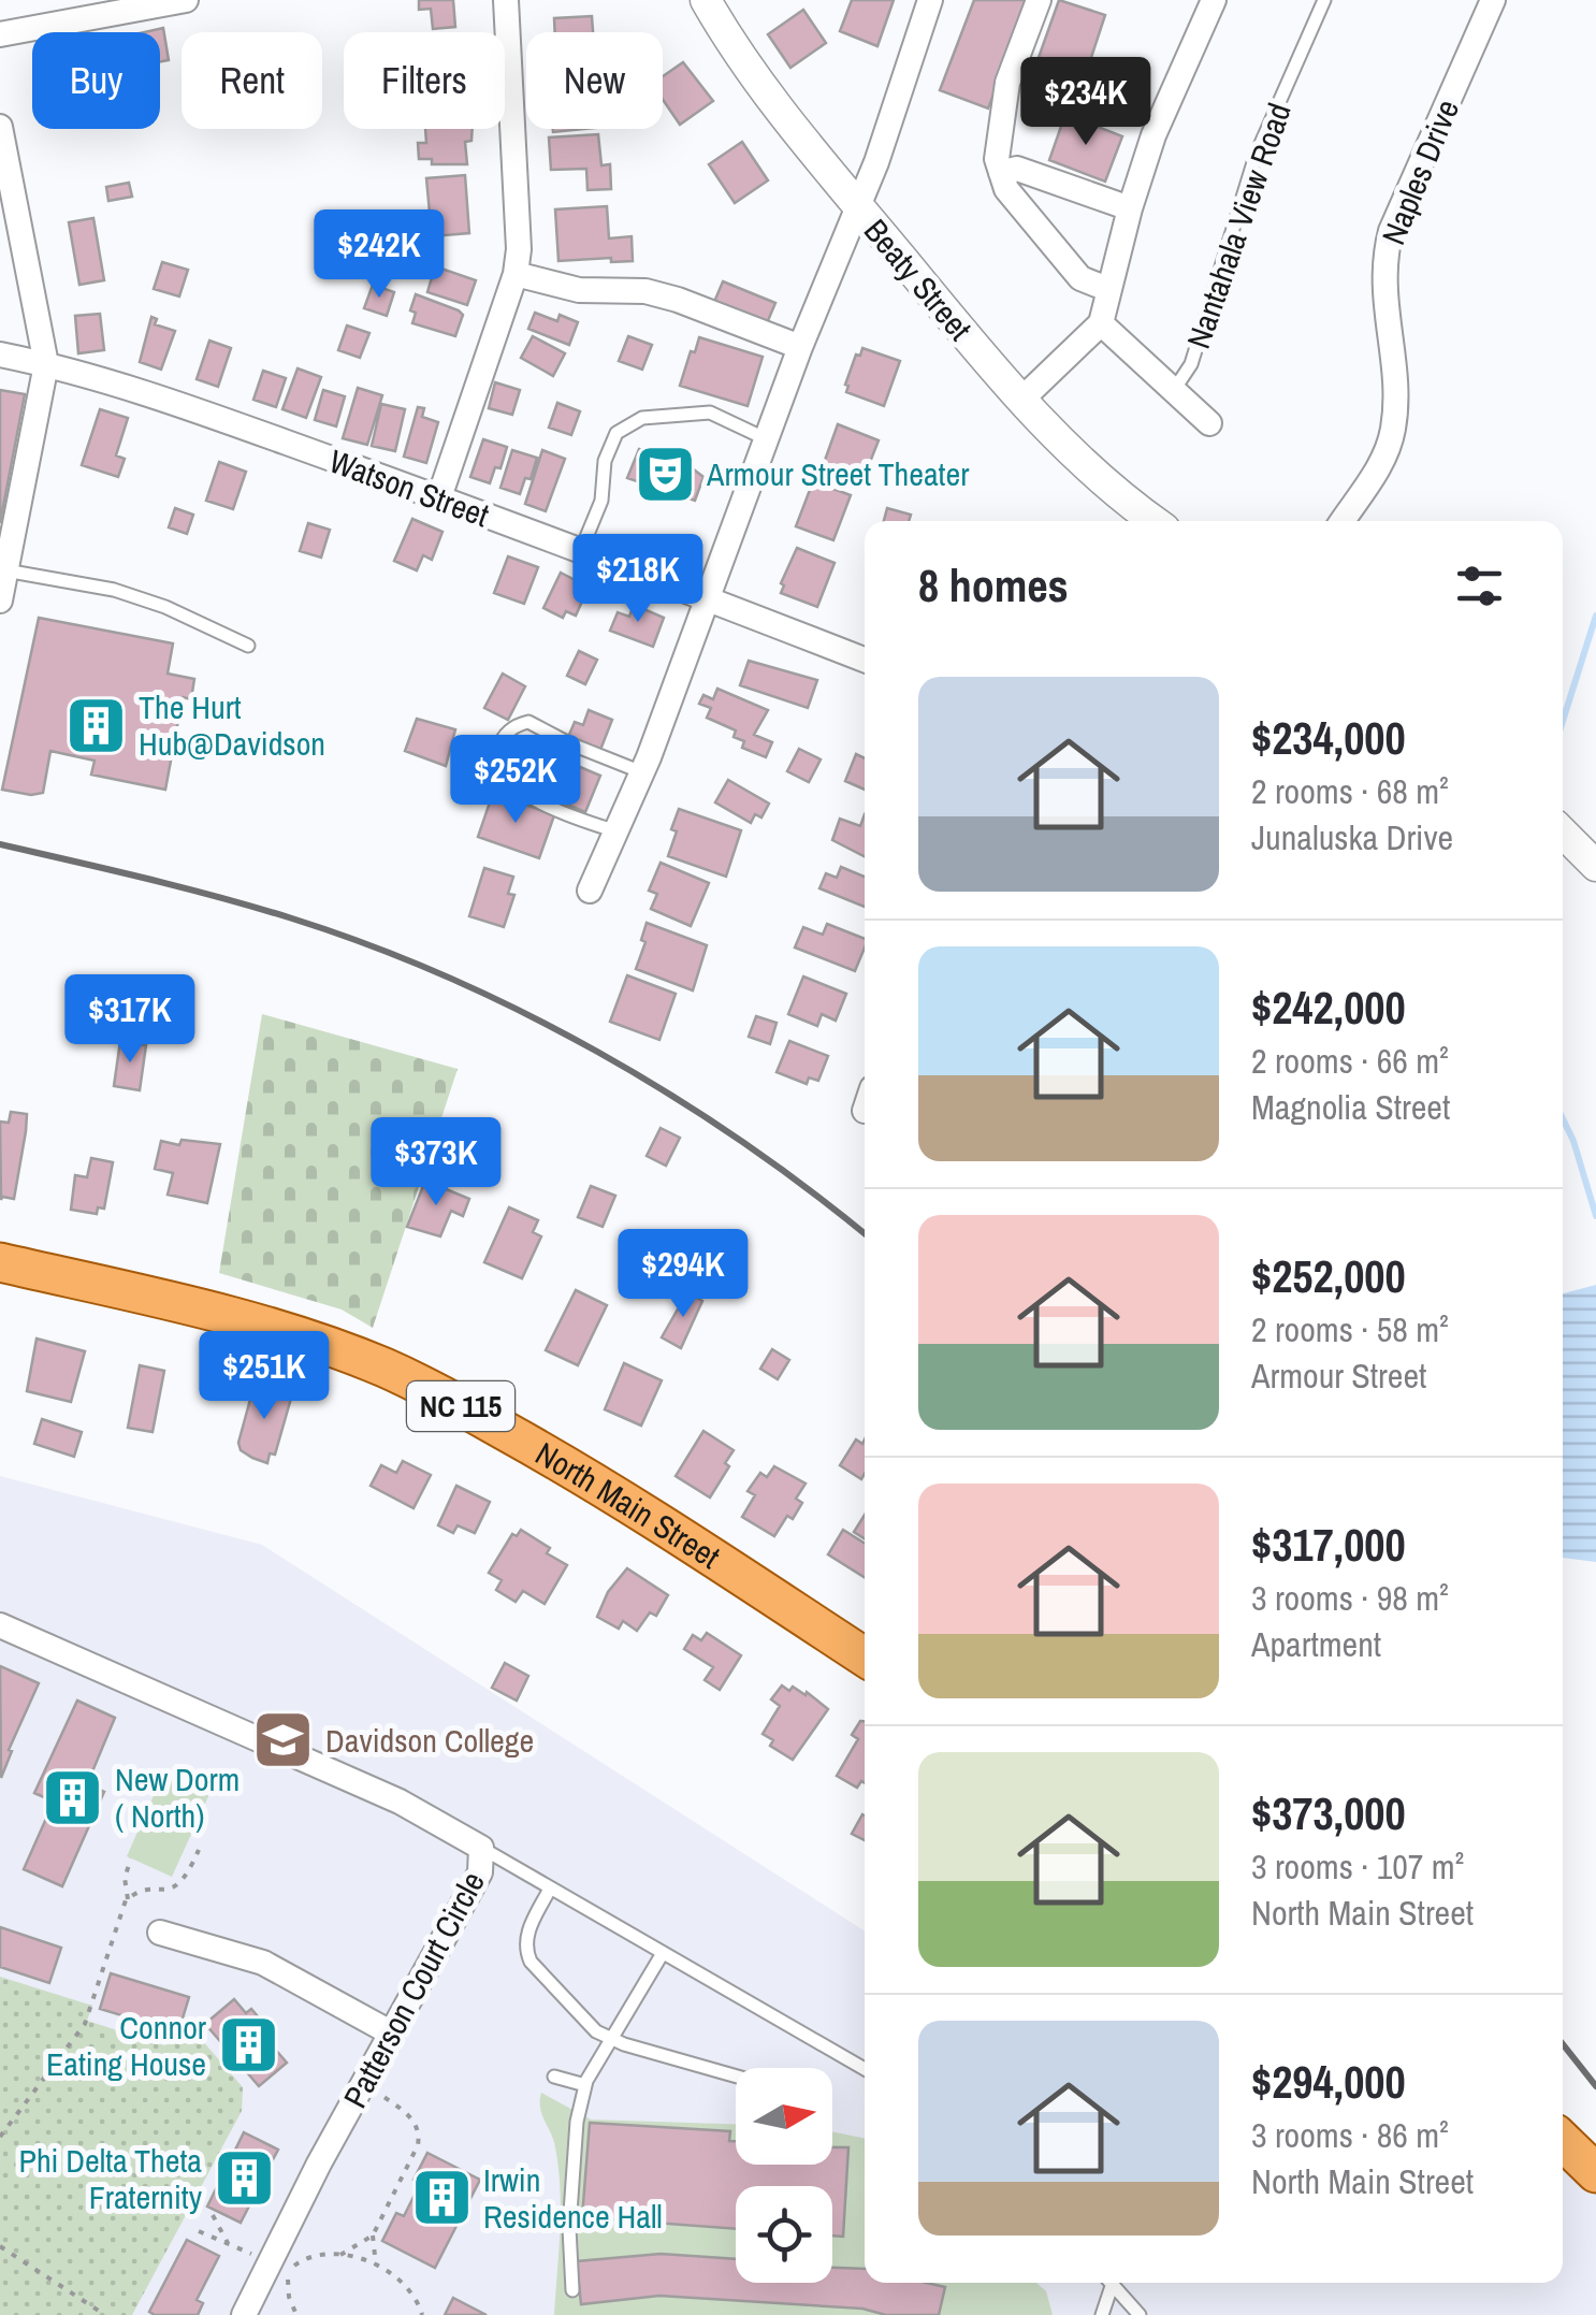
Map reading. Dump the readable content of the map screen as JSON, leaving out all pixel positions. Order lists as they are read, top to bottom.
{
  "streets": {
    "main road": ["NC 115", "North Main Street"],
    "street": [
      "Naples Drive",
      "Beaty Street",
      "Watson Street",
      "Patterson Court Circle"
    ],
    "lane": ["Nantahala View Road"]
  },
  "places": {
    "theatre": ["Armour Street Theater"],
    "building": [
      "The Hurt Hub@Davidson",
      "New Dorm ( North)",
      "Connor Eating House",
      "Phi Delta Theta Fraternity",
      "Irwin Residence Hall"
    ],
    "school or university": ["Davidson College"]
  },
  "north": "right",
  "page": {
    "chip": [
      "Buy",
      "Rent",
      "Filters",
      "New"
    ],
    "price": [
      "$234K",
      "$242K",
      "$218K",
      "$252K",
      "$317K",
      "$373K",
      "$294K",
      "$251K"
    ],
    "heading": "8 homes",
    "list": [
      {
        "name": "$234,000",
        "note": "2 rooms · 68 m² · Junaluska Drive"
      },
      {
        "name": "$242,000",
        "note": "2 rooms · 66 m² · Magnolia Street"
      },
      {
        "name": "$252,000",
        "note": "2 rooms · 58 m² · Armour Street"
      },
      {
        "name": "$317,000",
        "note": "3 rooms · 98 m² · Apartment"
      },
      {
        "name": "$373,000",
        "note": "3 rooms · 107 m² · North Main Street"
      },
      {
        "name": "$294,000",
        "note": "3 rooms · 86 m² · North Main Street"
      }
    ]
  }
}
